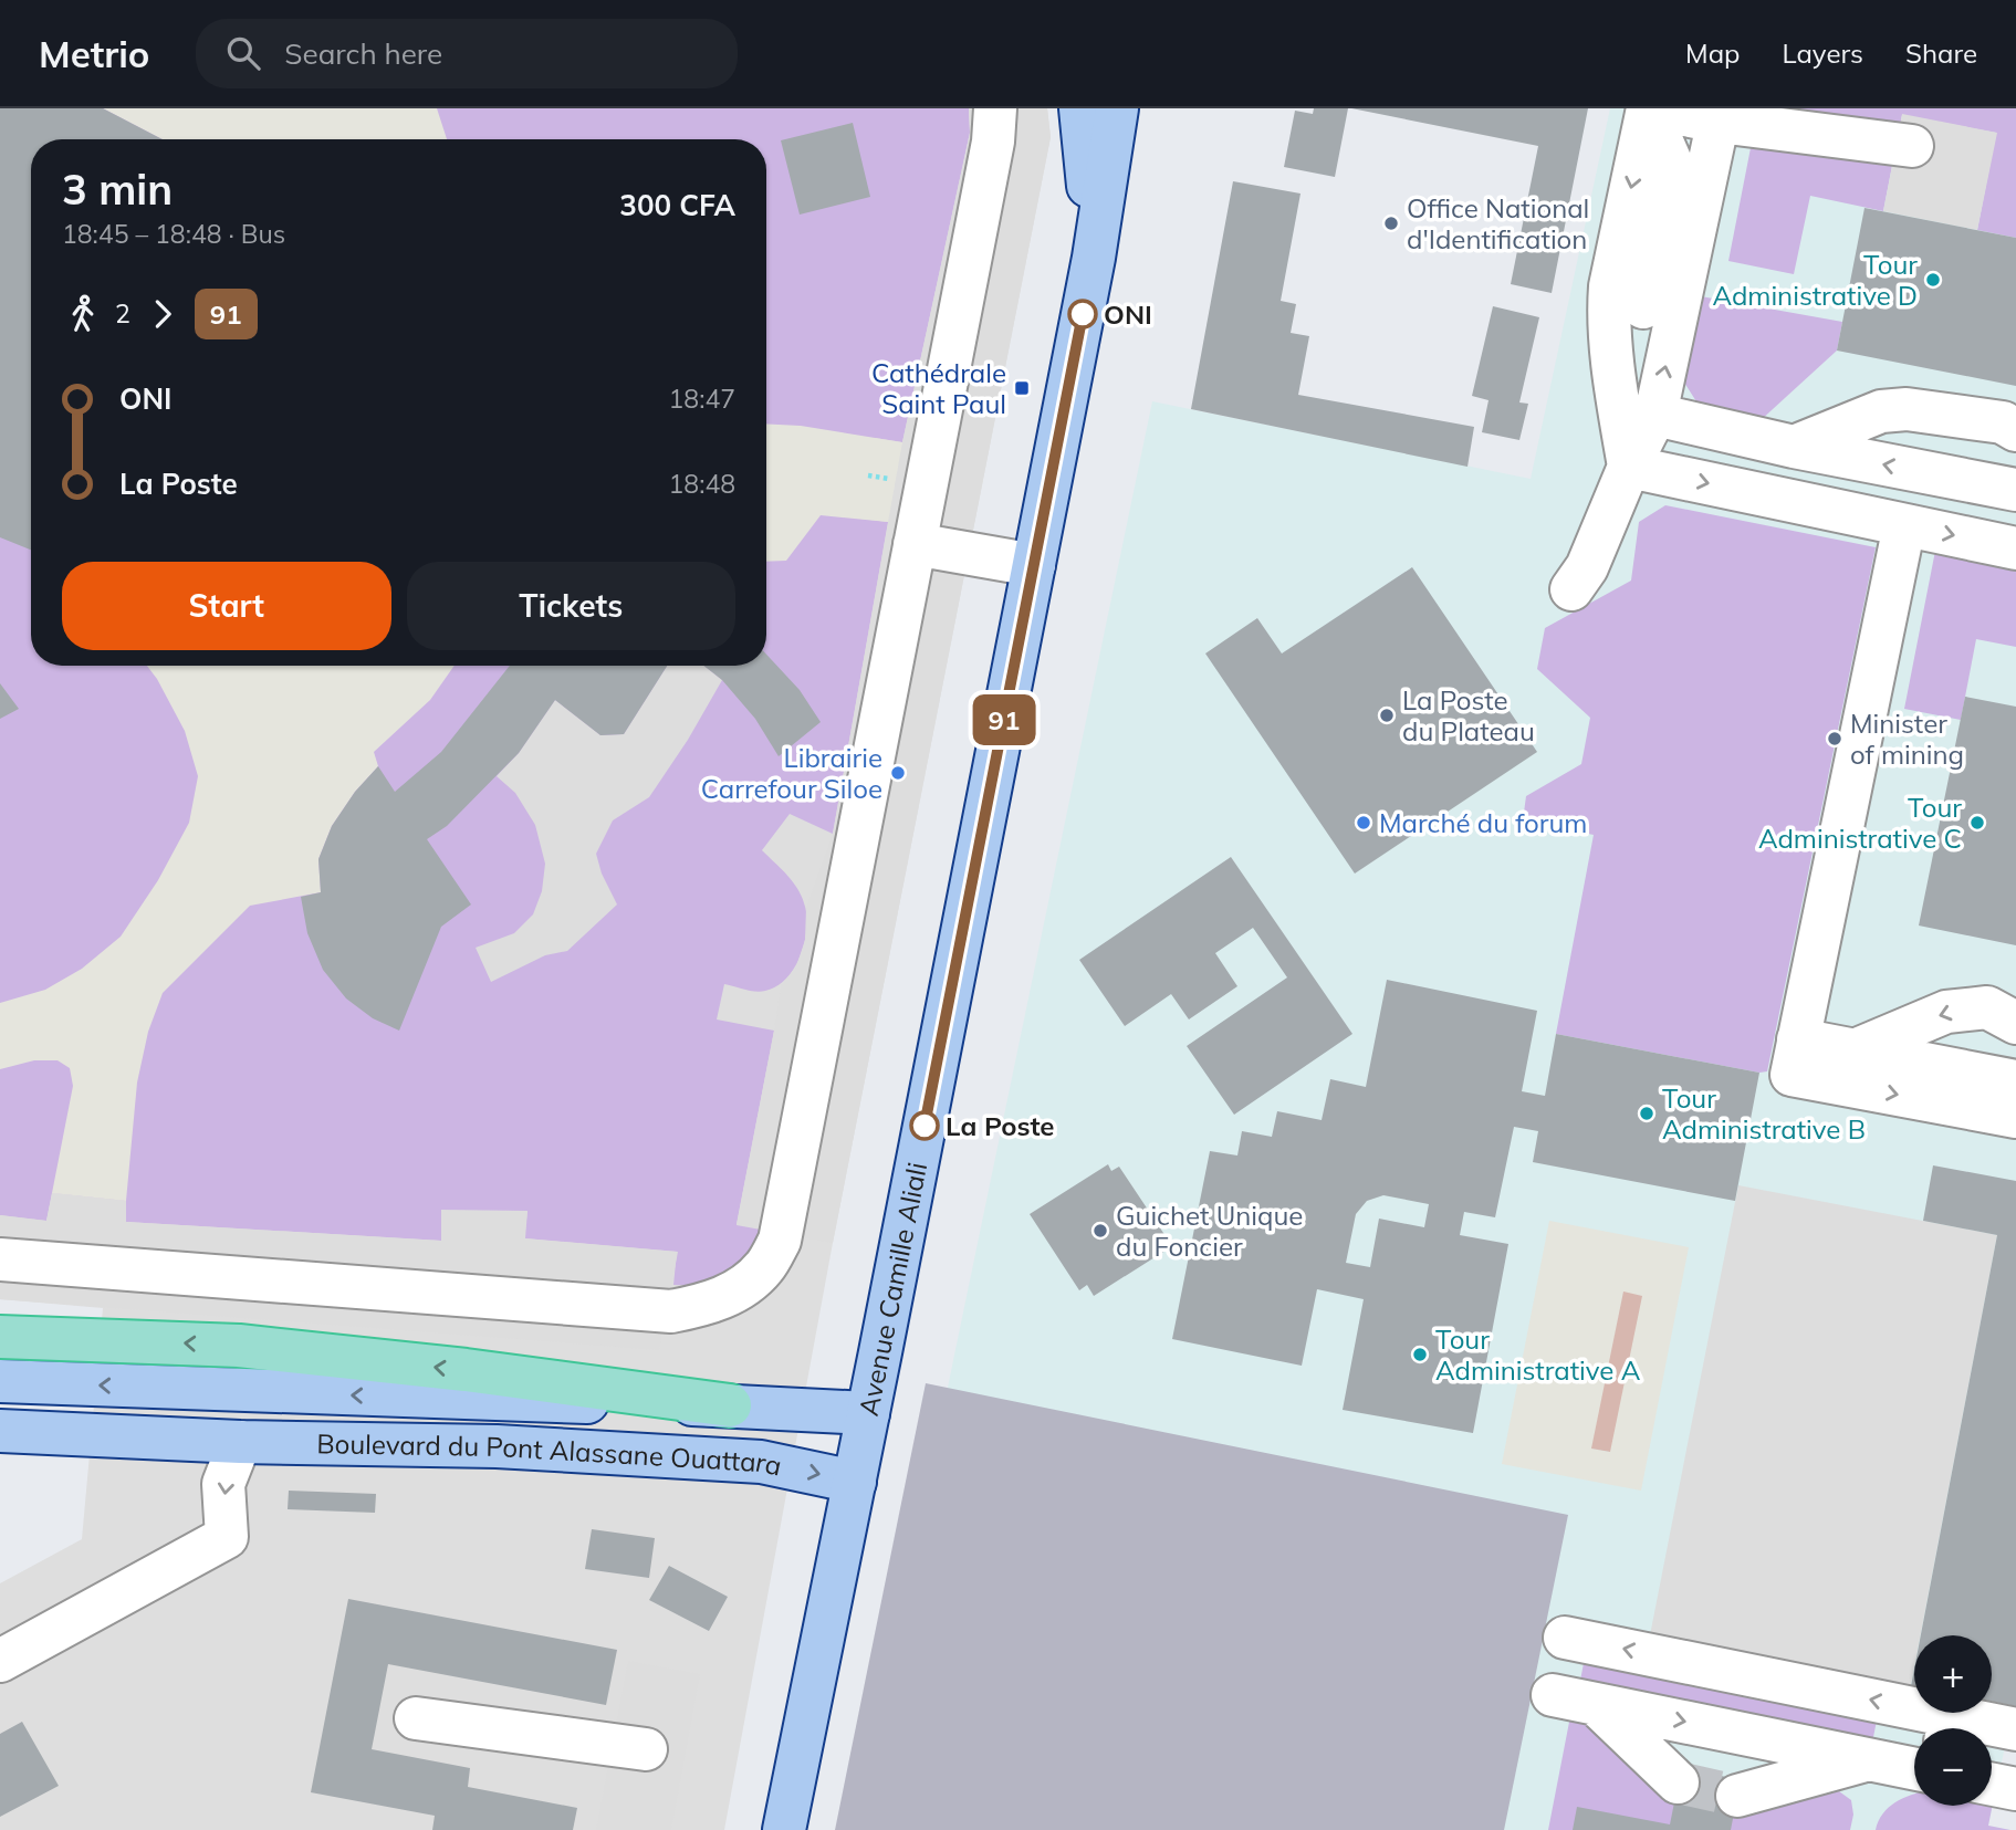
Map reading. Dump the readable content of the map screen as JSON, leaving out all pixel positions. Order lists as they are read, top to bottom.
{
  "streets": {
    "main road": ["Avenue Camille Aliali", "Boulevard du Pont Alassane Ouattara"]
  },
  "crossings": [
    ["Avenue Camille Aliali", "Boulevard du Pont Alassane Ouattara"]
  ],
  "places": {
    "other": [
      "Office National d'Identification",
      "Tour Administrative D",
      "ONI",
      "La Poste du Plateau",
      "Minister of mining",
      "Librairie Carrefour Siloe",
      "Marché du forum",
      "Tour Administrative C",
      "Tour Administrative B",
      "La Poste",
      "Guichet Unique du Foncier",
      "Tour Administrative A"
    ],
    "transit": ["Cathédrale Saint Paul"]
  },
  "lines": ["bus line 91"],
  "page": {
    "header": "Metrio",
    "search": "Search here",
    "nav": ["Map", "Layers", "Share"],
    "on_map": "91",
    "heading": ["3 min", "18:45 – 18:48 · Bus", "300 CFA"],
    "legs": ["2", "91"],
    "list": [
      {
        "name": "ONI",
        "value": "18:47"
      },
      {
        "name": "La Poste",
        "value": "18:48"
      }
    ],
    "buttons": ["Start", "Tickets"],
    "map_buttons": ["+", "−"]
  }
}
